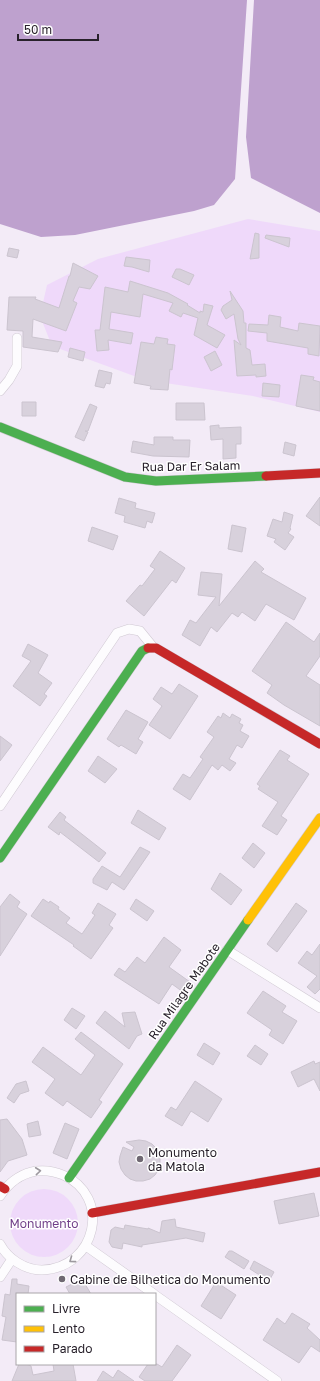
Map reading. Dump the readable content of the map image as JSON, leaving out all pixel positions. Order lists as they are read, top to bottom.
{
  "streets": {
    "street": ["Rua Dar Er Salam", "Rua Milagre Mabote"]
  },
  "parks": ["Monumento"],
  "places": ["Monumento da Matola", "Cabine de Bilhetica do Monumento"],
  "legend": ["Livre", "Lento", "Parado"],
  "scale_bar": "50 m"
}
